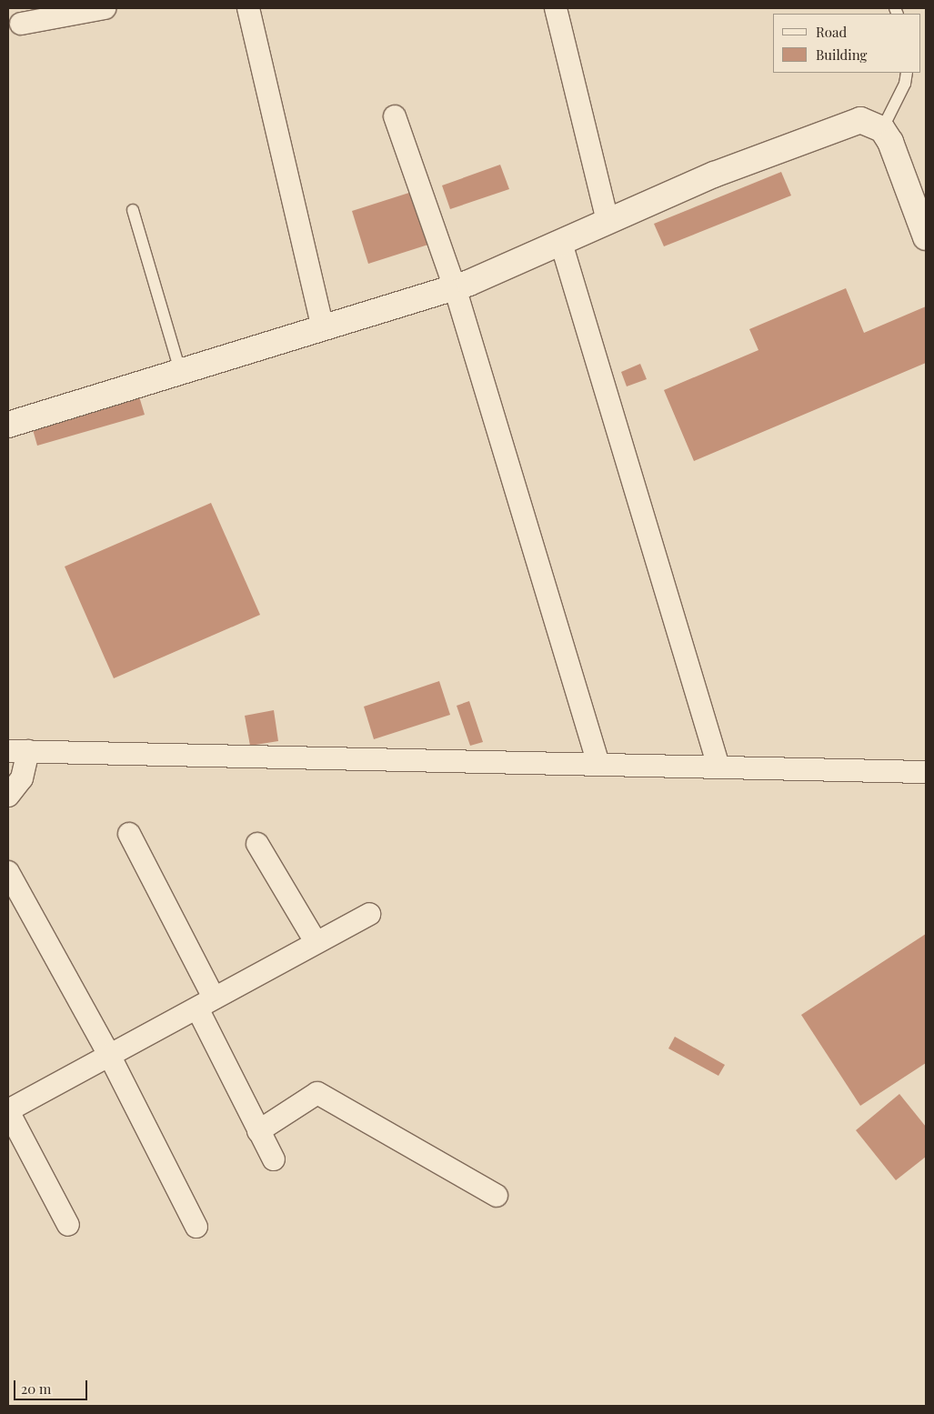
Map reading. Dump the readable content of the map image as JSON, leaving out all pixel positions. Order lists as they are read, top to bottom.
{
  "legend": ["Road", "Building"],
  "scale_bar": "20 m"
}
